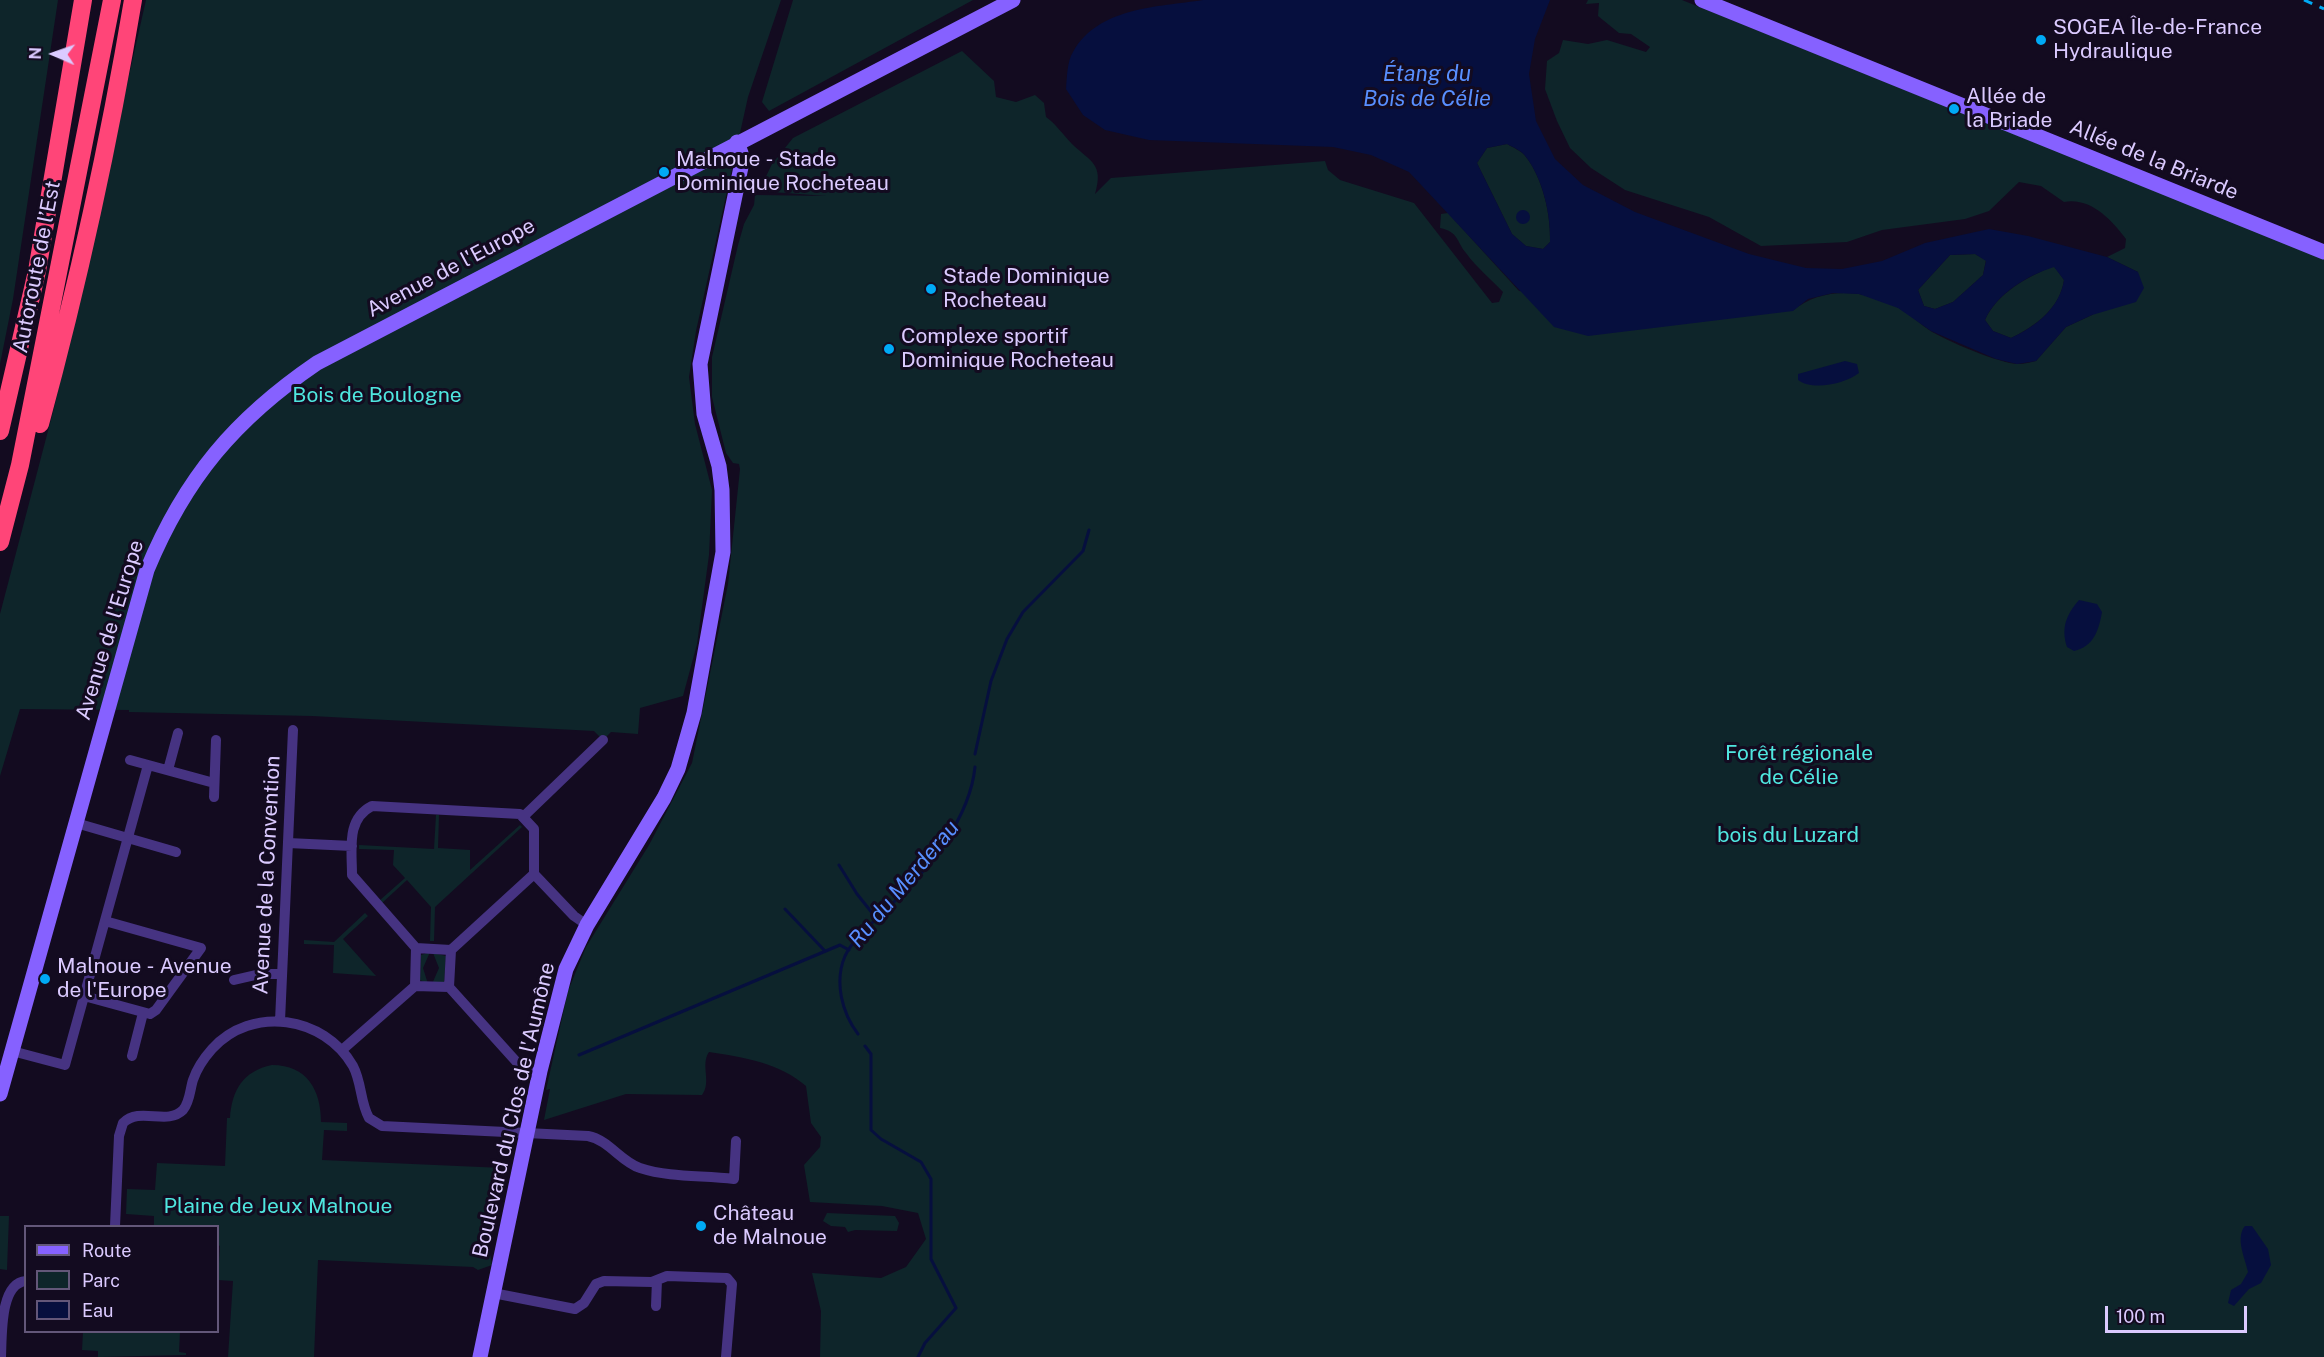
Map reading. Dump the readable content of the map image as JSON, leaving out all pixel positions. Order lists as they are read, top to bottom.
{
  "streets": {
    "highway": ["Autoroute de l’Est"],
    "street": [
      "Allée de la Briarde",
      "Avenue de l'Europe",
      "Avenue de la Convention",
      "Boulevard du Clos de l'Aumône"
    ]
  },
  "crossings": [
    ["Avenue de l'Europe", "Boulevard du Clos de l'Aumône"]
  ],
  "water": ["Étang du Bois de Célie", "Ru du Merderau"],
  "parks": [
    "Bois de Boulogne",
    "Forêt régionale de Célie",
    "bois du Luzard",
    "Plaine de Jeux Malnoue"
  ],
  "places": [
    "SOGEA Île-de-France Hydraulique",
    "Allée de la Briade",
    "Malnoue - Stade Dominique Rocheteau",
    "Stade Dominique Rocheteau",
    "Complexe sportif Dominique Rocheteau",
    "Malnoue - Avenue de l'Europe",
    "Château de Malnoue"
  ],
  "legend": ["Route", "Parc", "Eau"],
  "scale_bar": "100 m",
  "north": "left"
}
